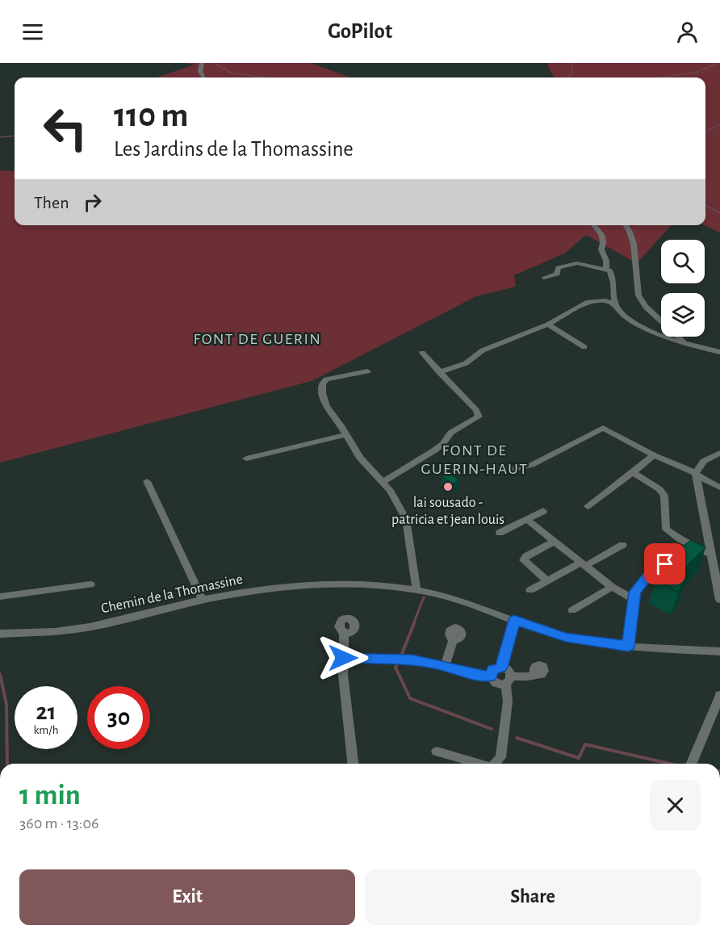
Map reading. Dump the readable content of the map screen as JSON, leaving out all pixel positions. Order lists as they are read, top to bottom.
{
  "streets": {
    "street": ["Chemin de la Thomassine"]
  },
  "districts": ["FONT DE GUERIN", "FONT DE GUERIN-HAUT"],
  "places": ["lai sousado - patricia et jean louis"],
  "page": {
    "header": "GoPilot",
    "turn": ["110 m", "Les Jardins de la Thomassine"],
    "then": "Then",
    "speed": "21 km/h",
    "limit": "30",
    "heading": ["1 min", "360 m · 13:06"],
    "buttons": ["Exit", "Share"]
  }
}
